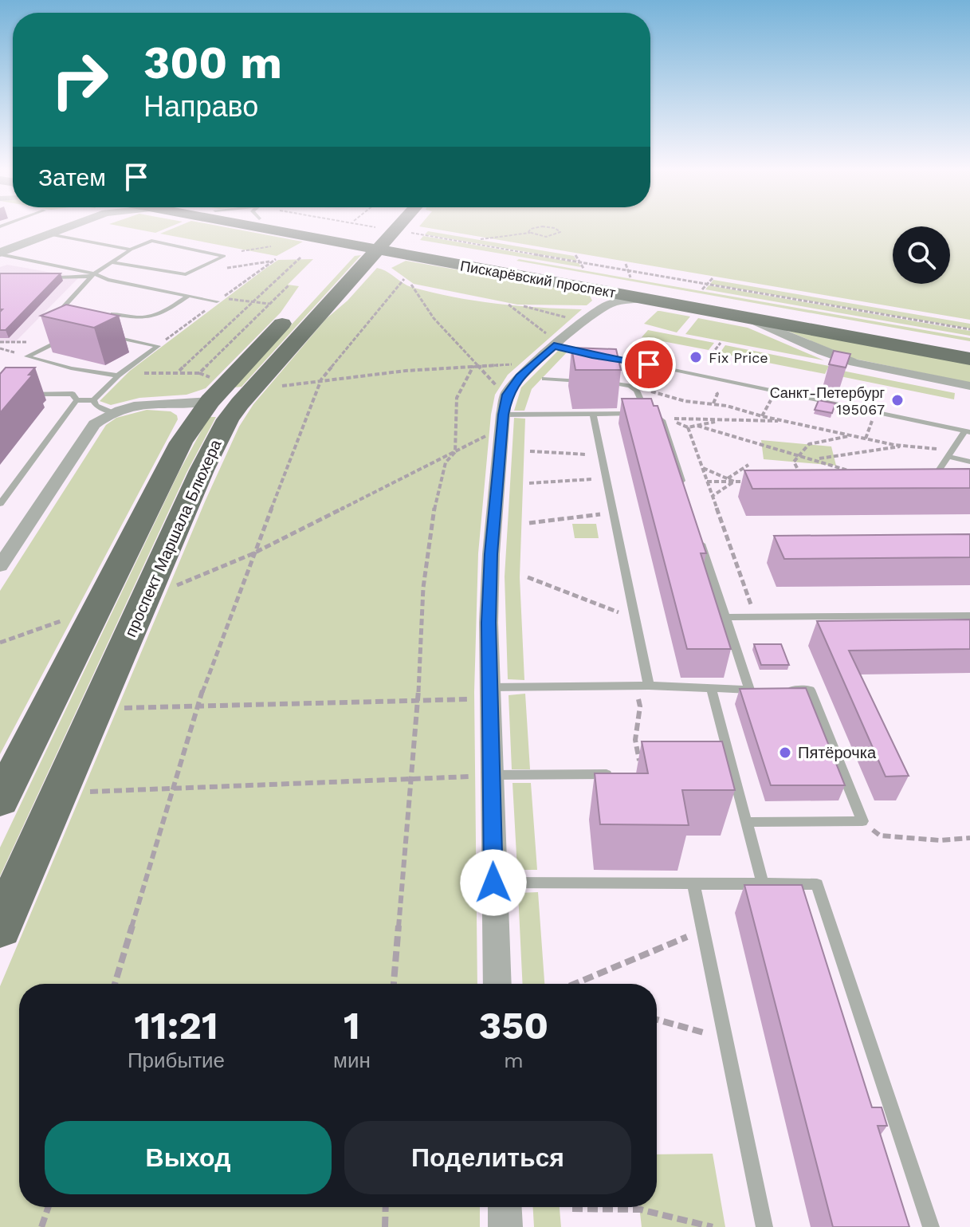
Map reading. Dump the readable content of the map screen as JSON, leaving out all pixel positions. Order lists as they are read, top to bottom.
{
  "streets": {
    "main road": ["Пискарёвский проспект", "проспект Маршала Блюхера"]
  },
  "crossings": [
    ["Пискарёвский проспект", "проспект Маршала Блюхера"]
  ],
  "places": ["Fix Price", "Санкт-Петербург 195067", "Пятёрочка"],
  "page": {
    "turn": ["300 m", "Направо"],
    "then": "Затем",
    "eta": [
      "11:21",
      "Прибытие",
      "1",
      "мин",
      "350",
      "m"
    ],
    "buttons": ["Выход", "Поделиться"]
  }
}
